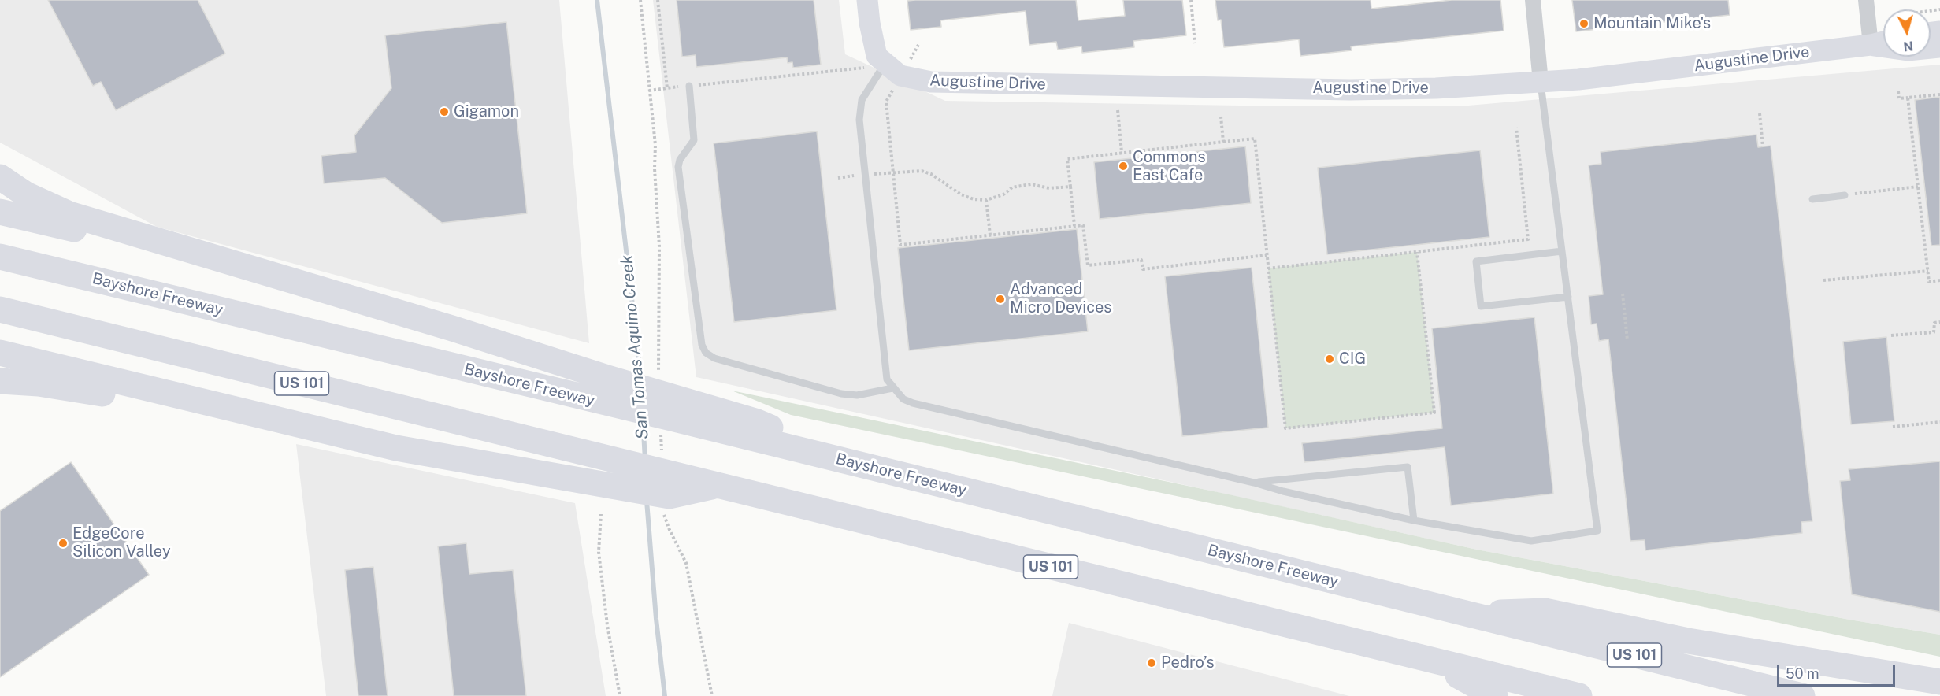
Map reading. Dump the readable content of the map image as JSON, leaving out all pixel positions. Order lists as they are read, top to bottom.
{
  "streets": {
    "highway": ["Bayshore Freeway", "US 101"],
    "street": ["Augustine Drive"]
  },
  "water": ["San Tomas Aquino Creek"],
  "places": [
    "Mountain Mike's",
    "Gigamon",
    "Commons East Cafe",
    "Advanced Micro Devices",
    "CIG",
    "EdgeCore Silicon Valley",
    "Pedro’s"
  ],
  "scale_bar": "50 m",
  "north": "bottom"
}
